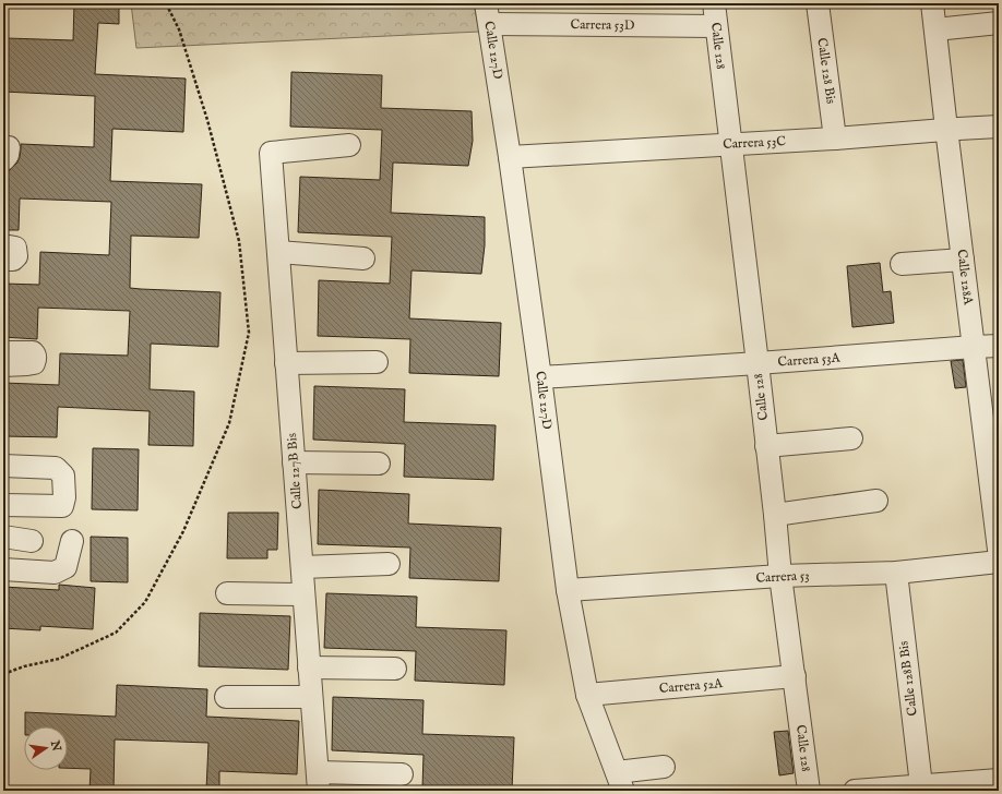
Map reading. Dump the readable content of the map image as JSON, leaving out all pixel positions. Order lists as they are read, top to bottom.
{
  "streets": {
    "street": [
      "Carrera 53D",
      "Calle 128",
      "Calle 127D",
      "Calle 128 Bis",
      "Carrera 53C",
      "Calle 128A",
      "Carrera 53A",
      "Calle 127B Bis",
      "Carrera 53",
      "Calle 128B Bis",
      "Carrera 52A"
    ]
  },
  "crossings": [
    ["Carrera 53D", "Calle 128"],
    ["Carrera 53D", "Calle 127D"],
    ["Calle 128", "Carrera 53C"],
    ["Calle 128", "Carrera 53A"],
    ["Calle 128", "Carrera 53"],
    ["Calle 128", "Carrera 52A"],
    ["Calle 127D", "Carrera 53C"],
    ["Calle 127D", "Carrera 53A"],
    ["Calle 127D", "Carrera 53"],
    ["Calle 127D", "Carrera 52A"],
    ["Calle 128 Bis", "Carrera 53C"],
    ["Carrera 53C", "Calle 128A"],
    ["Calle 128A", "Carrera 53A"],
    ["Carrera 53", "Calle 128B Bis"]
  ],
  "north": "right"
}
